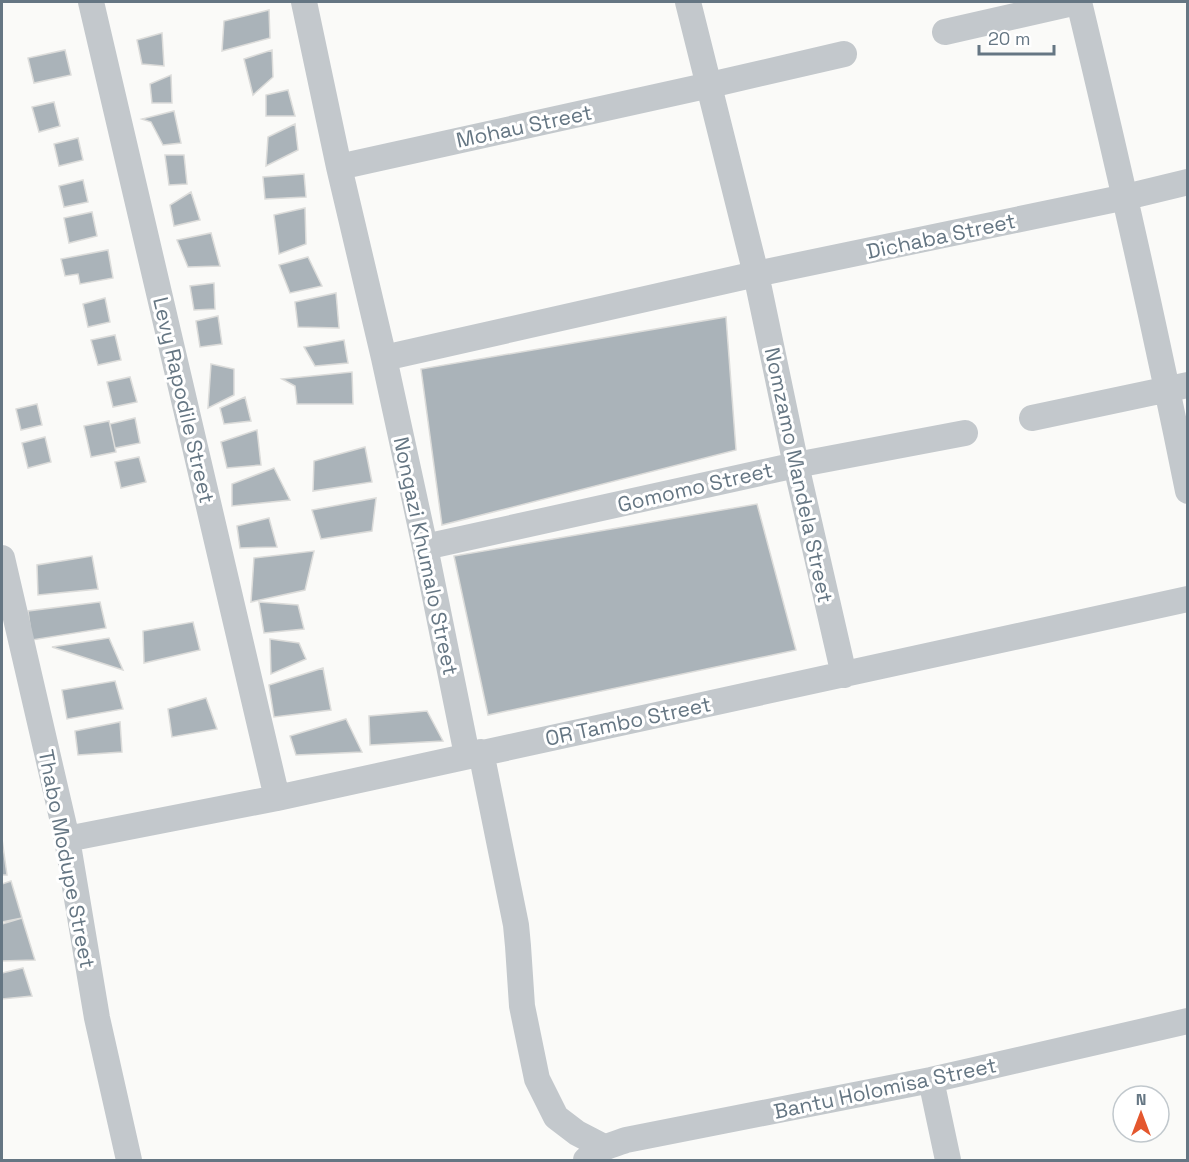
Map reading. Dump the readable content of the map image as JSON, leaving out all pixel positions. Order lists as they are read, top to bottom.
{
  "streets": {
    "street": [
      "Mohau Street",
      "Dichaba Street",
      "Levy Rapodile Street",
      "Nomzamo Mandela Street",
      "Gomomo Street",
      "Nongazi Khumalo Street",
      "OR Tambo Street",
      "Thabo Modupe Street",
      "Bantu Holomisa Street"
    ]
  },
  "crossings": [
    ["Mohau Street", "Nomzamo Mandela Street"],
    ["Mohau Street", "Nongazi Khumalo Street"],
    ["Dichaba Street", "Nomzamo Mandela Street"],
    ["Levy Rapodile Street", "OR Tambo Street"],
    ["Nomzamo Mandela Street", "Gomomo Street"],
    ["Nomzamo Mandela Street", "OR Tambo Street"],
    ["Gomomo Street", "Nongazi Khumalo Street"],
    ["Nongazi Khumalo Street", "OR Tambo Street"],
    ["Nongazi Khumalo Street", "Bantu Holomisa Street"],
    ["OR Tambo Street", "Thabo Modupe Street"]
  ],
  "scale_bar": "20 m",
  "north": "top"
}
